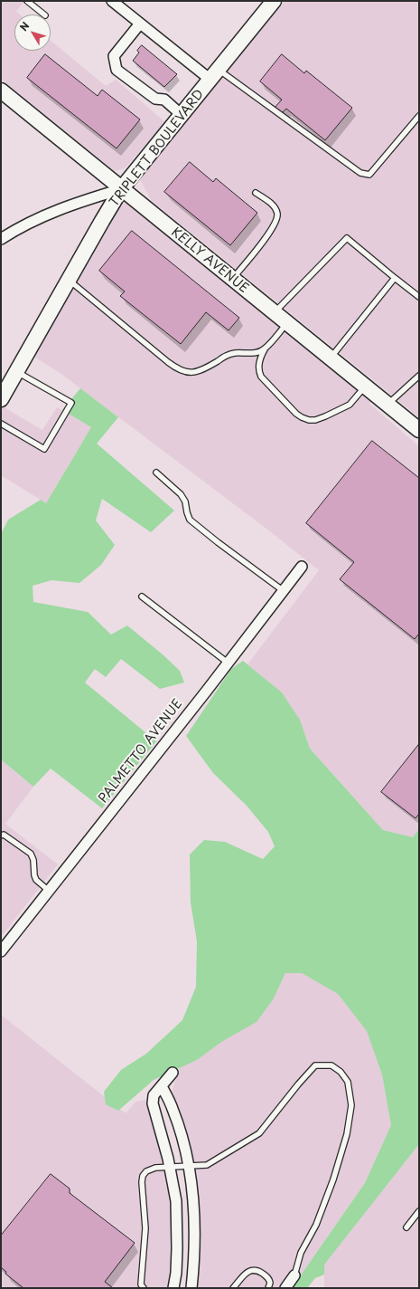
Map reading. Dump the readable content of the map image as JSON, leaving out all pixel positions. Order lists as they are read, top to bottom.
{
  "streets": {
    "main road": ["TRIPLETT BOULEVARD", "KELLY AVENUE"],
    "street": ["PALMETTO AVENUE"]
  },
  "crossings": [
    ["TRIPLETT BOULEVARD", "KELLY AVENUE"]
  ],
  "north": "top left"
}
